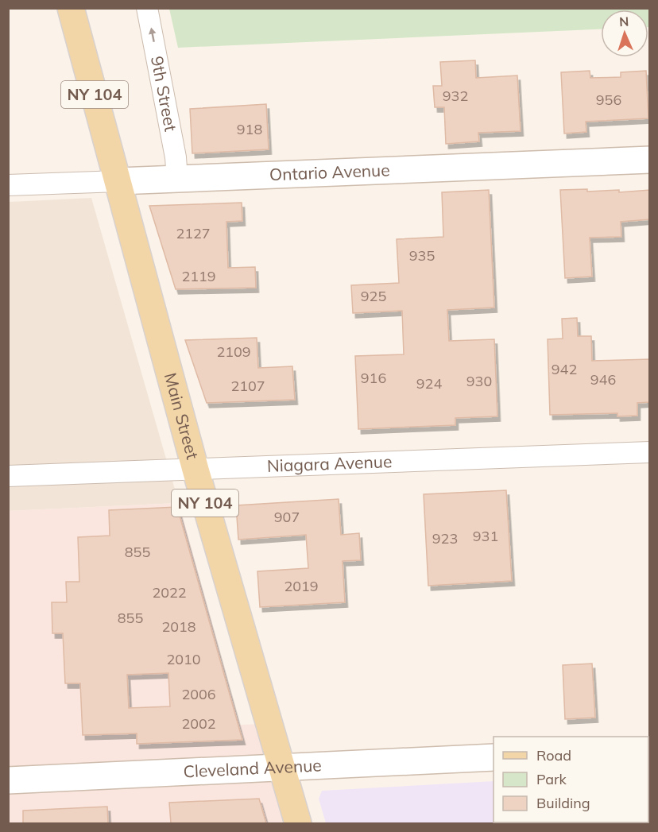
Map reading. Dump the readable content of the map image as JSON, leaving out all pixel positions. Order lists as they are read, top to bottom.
{
  "streets": {
    "main road": ["NY 104", "Main Street"],
    "street": [
      "9th Street",
      "Ontario Avenue",
      "Niagara Avenue",
      "Cleveland Avenue"
    ]
  },
  "crossings": [
    ["9th Street", "Ontario Avenue"],
    ["Ontario Avenue", "Main Street"],
    ["Main Street", "Niagara Avenue"],
    ["Main Street", "Cleveland Avenue"]
  ],
  "one_way": ["9th Street"],
  "house_numbers": [
    "932",
    "956",
    "918",
    "2127",
    "935",
    "2119",
    "925",
    "2109",
    "942",
    "916",
    "946",
    "930",
    "924",
    "2107",
    "907",
    "931",
    "923",
    "855",
    "2019",
    "2022",
    "855",
    "2018",
    "2010",
    "2006",
    "2002"
  ],
  "legend": ["Road", "Park", "Building"],
  "north": "top"
}
